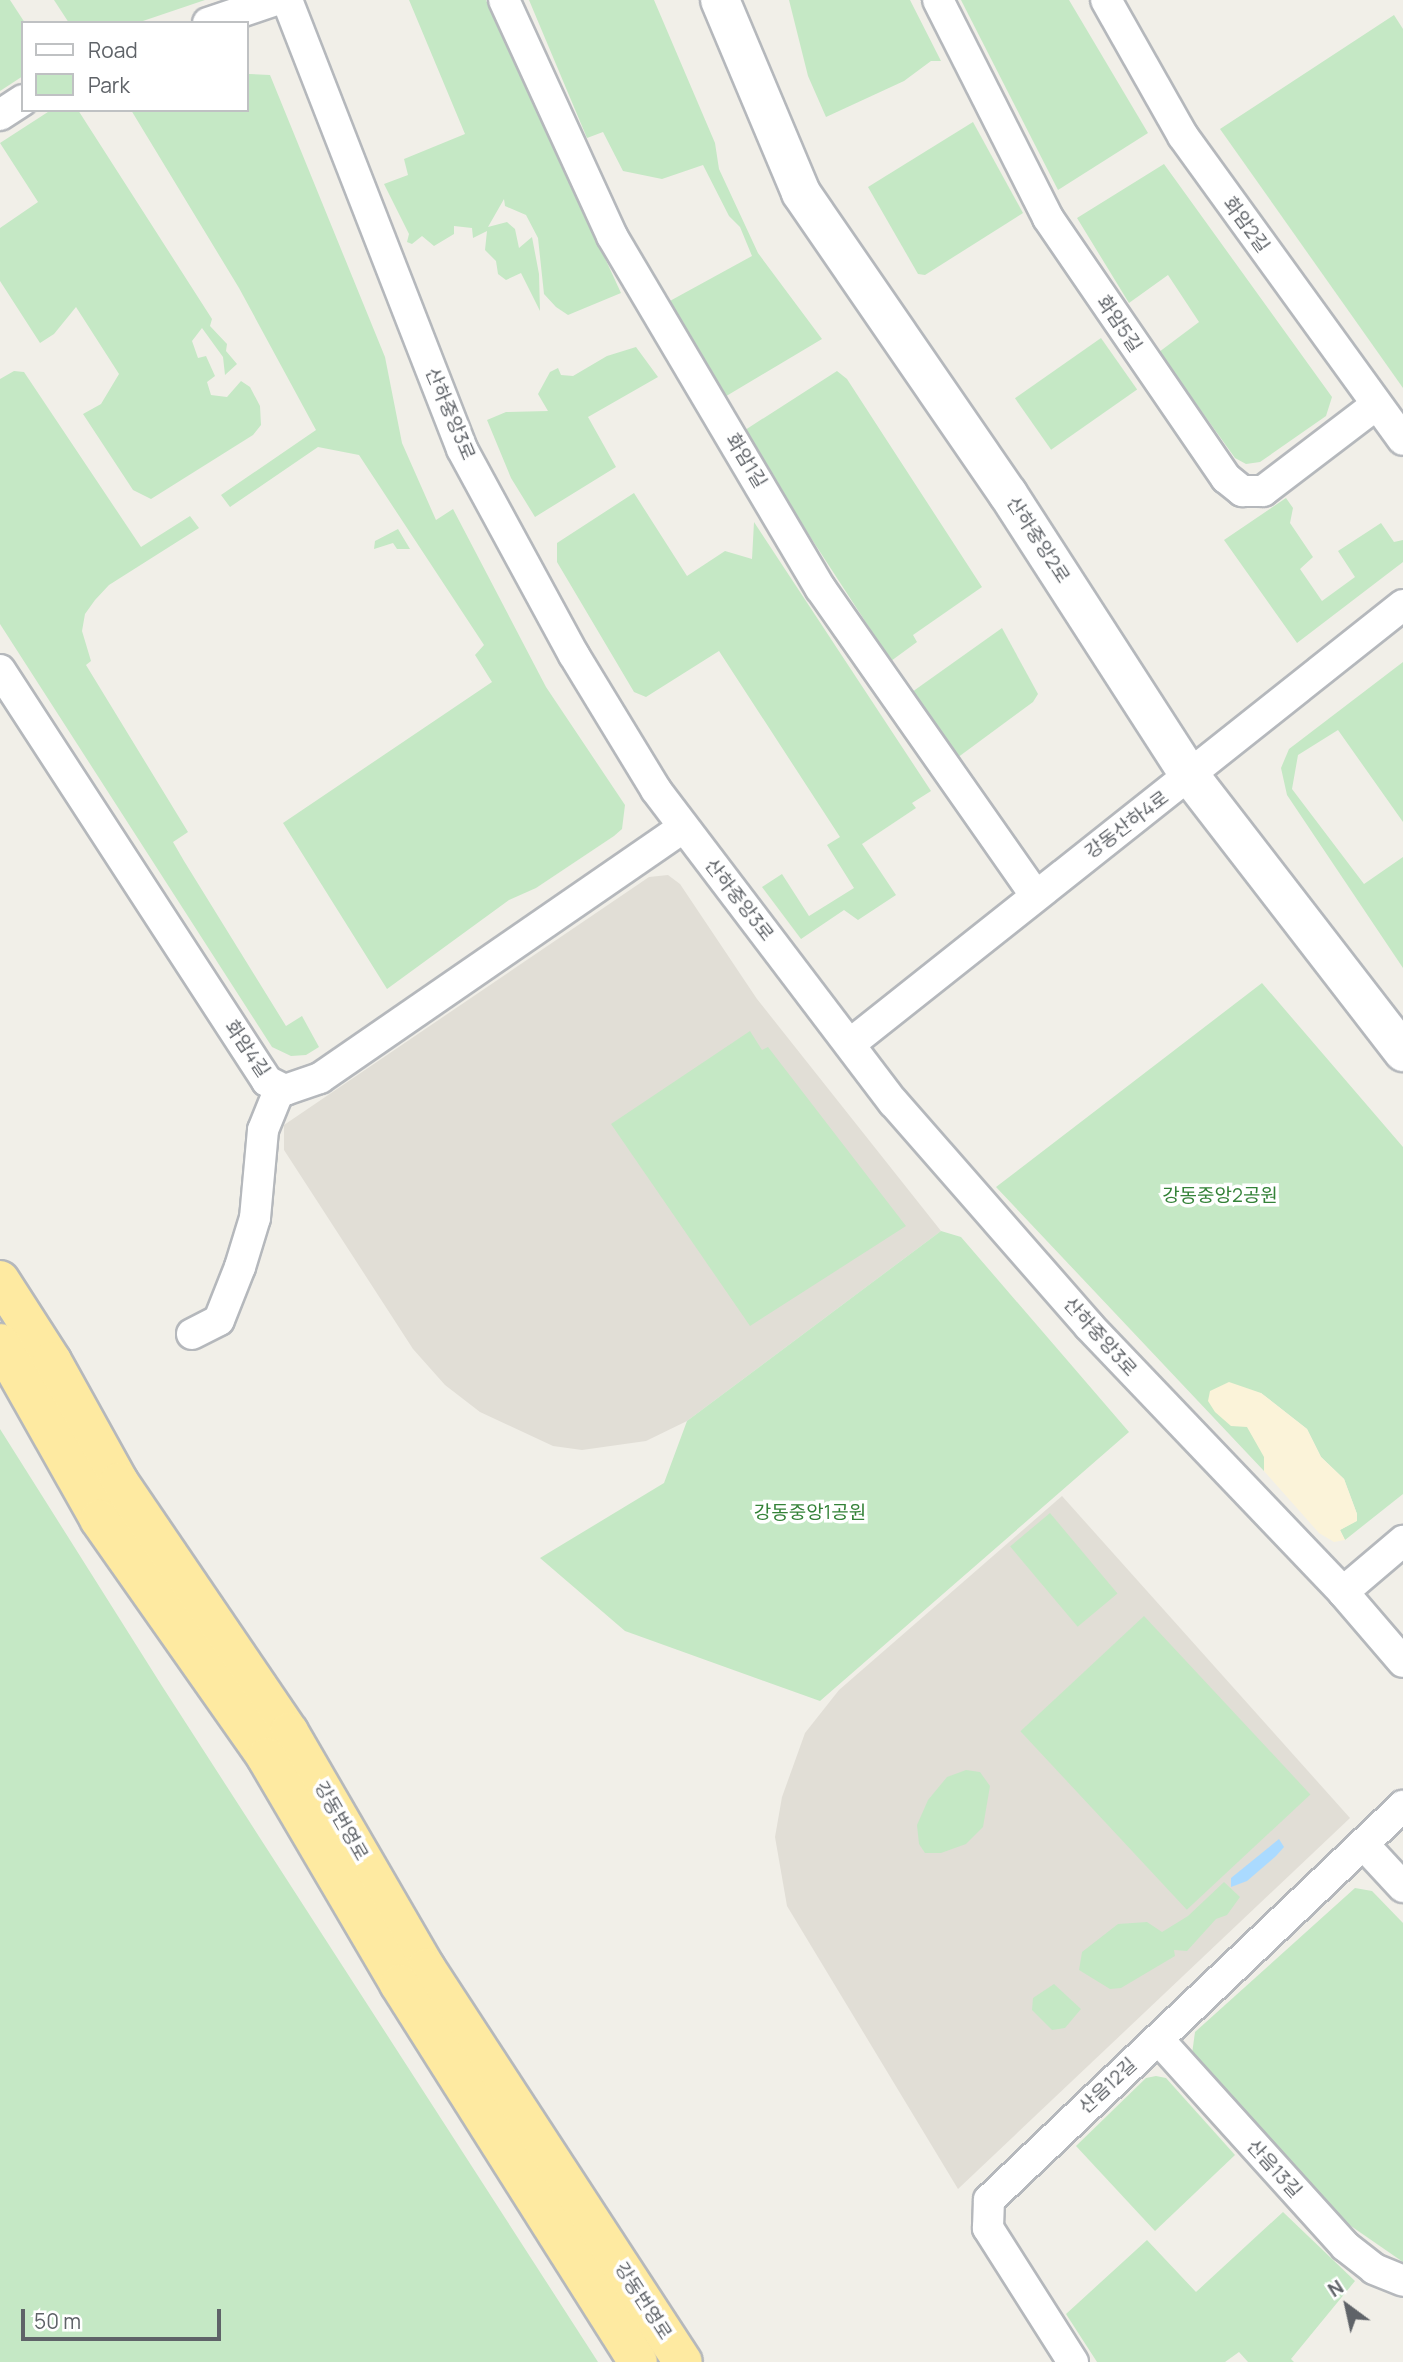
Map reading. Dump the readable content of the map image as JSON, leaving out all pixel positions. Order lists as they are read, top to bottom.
{
  "streets": {
    "highway": ["강동번영로"],
    "main road": ["산하중앙2로"],
    "street": [
      "화암2길",
      "화암5길",
      "산하중앙3로",
      "화암1길",
      "강동산하4로",
      "화암4길",
      "산음12길",
      "산음13길"
    ]
  },
  "crossings": [
    ["화암2길", "화암5길"],
    ["산하중앙3로", "강동산하4로"],
    ["산하중앙3로", "화암4길"],
    ["화암1길", "강동산하4로"],
    ["산하중앙2로", "강동산하4로"],
    ["산음12길", "산음13길"]
  ],
  "parks": ["강동중앙2공원", "강동중앙1공원"],
  "legend": ["Road", "Park"],
  "scale_bar": "50 m",
  "north": "top left"
}
